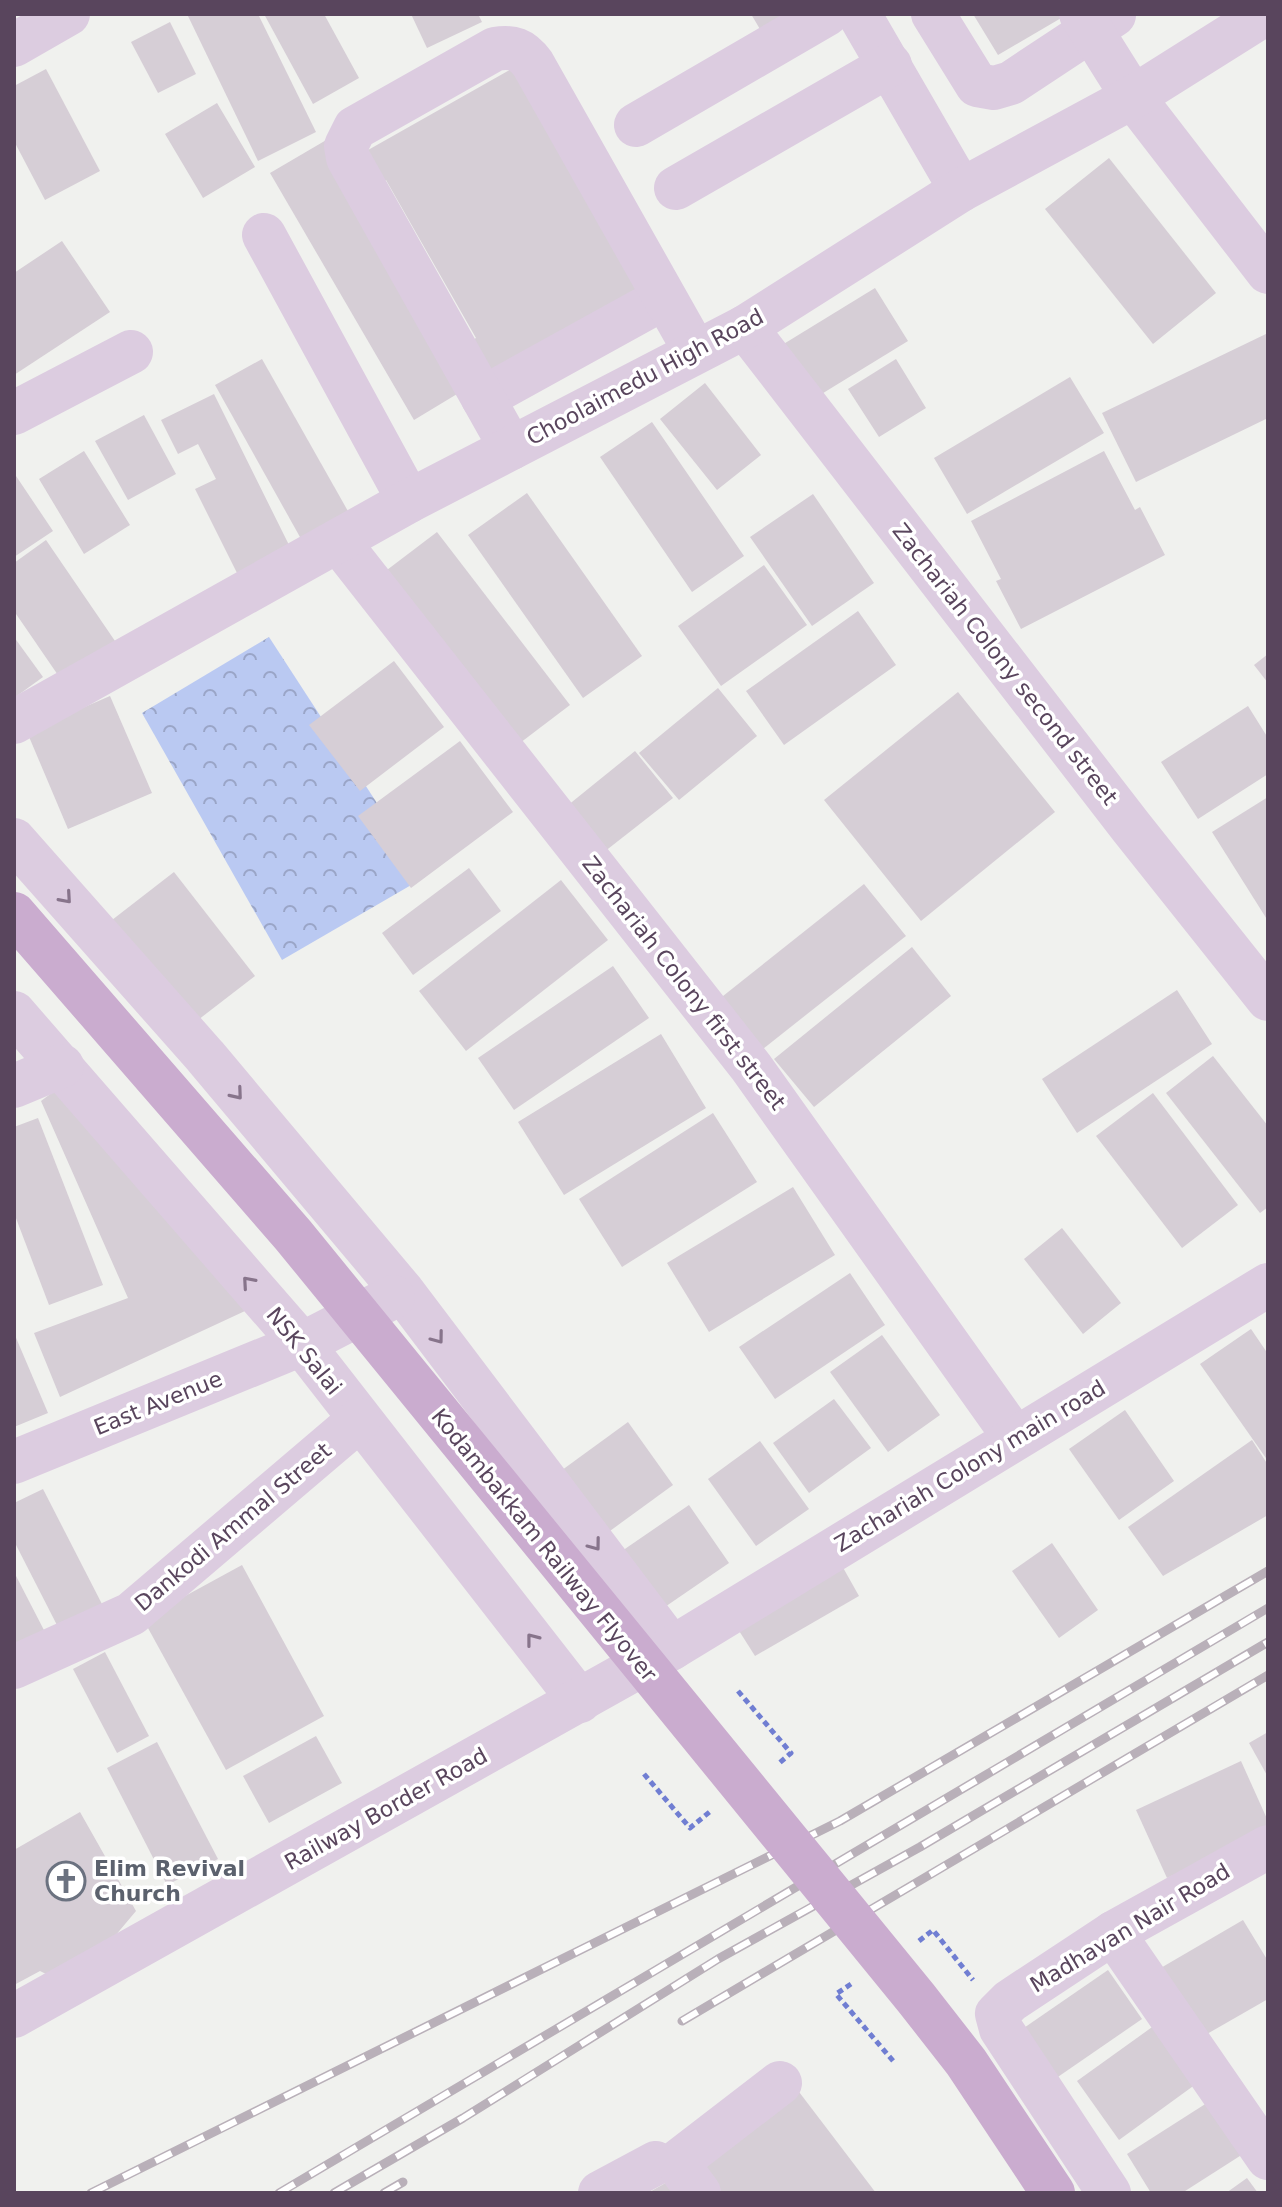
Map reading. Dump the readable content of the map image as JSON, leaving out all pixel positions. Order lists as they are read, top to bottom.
{
  "streets": {
    "main road": ["Kodambakkam Railway Flyover"],
    "street": [
      "Choolaimedu High Road",
      "Zachariah Colony second street",
      "Zachariah Colony first street",
      "NSK Salai",
      "East Avenue",
      "Zachariah Colony main road",
      "Dankodi Ammal Street",
      "Railway Border Road",
      "Madhavan Nair Road"
    ]
  },
  "crossings": [
    ["Choolaimedu High Road", "Zachariah Colony second street"],
    ["Choolaimedu High Road", "Zachariah Colony first street"],
    ["Zachariah Colony first street", "Zachariah Colony main road"],
    ["NSK Salai", "East Avenue"],
    ["NSK Salai", "Dankodi Ammal Street"],
    ["NSK Salai", "Railway Border Road"],
    ["Zachariah Colony main road", "Railway Border Road"]
  ],
  "places": {
    "church": ["Elim Revival Church"]
  }
}
